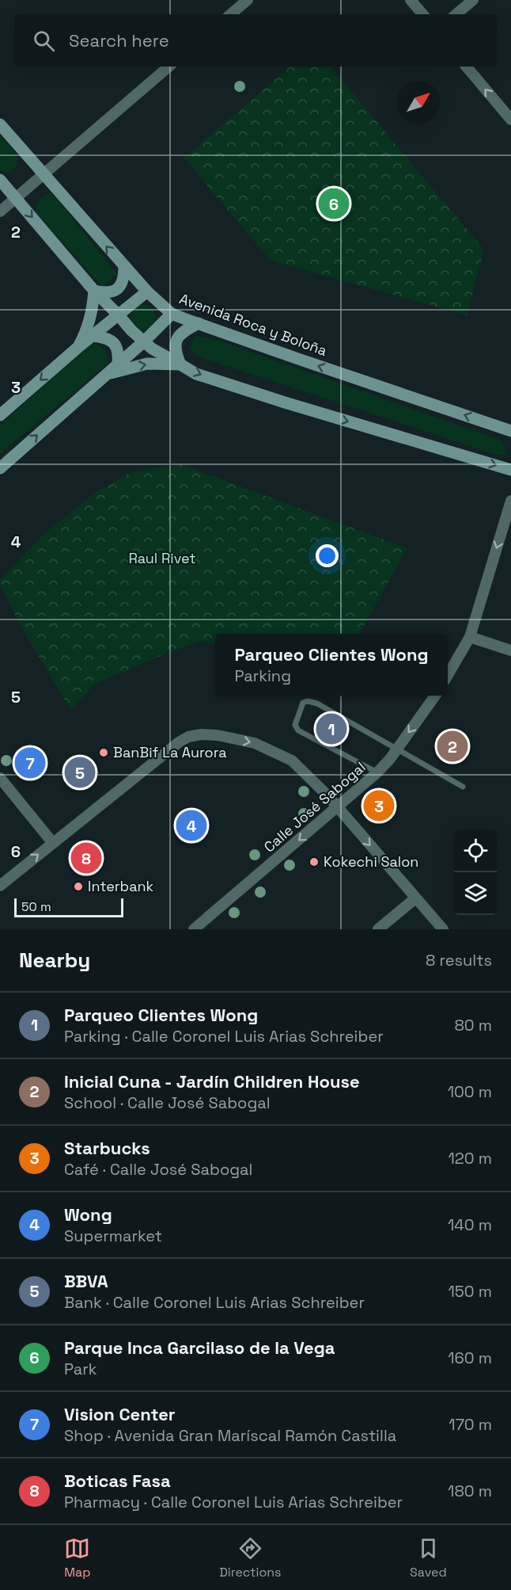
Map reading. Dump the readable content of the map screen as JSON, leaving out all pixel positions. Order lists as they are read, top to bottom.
{
  "streets": {
    "main road": ["Avenida Roca y Boloña"],
    "street": ["Calle José Sabogal"]
  },
  "one_way": ["Calle José Sabogal"],
  "parks": ["Raul Rivet"],
  "places": ["BanBif La Aurora", "Kokechi Salon", "Interbank"],
  "scale_bar": "50 m",
  "north": "top right",
  "page": {
    "search": "Search here",
    "pins": [
      "6",
      "1",
      "2",
      "7",
      "5",
      "3",
      "4",
      "8"
    ],
    "popup": ["Parqueo Clientes Wong", "Parking"],
    "scale": "50 m",
    "heading": ["Nearby", "8 results"],
    "list": [
      {
        "mark": "1",
        "name": "Parqueo Clientes Wong",
        "note": "Parking · Calle Coronel Luis Arias Schreiber",
        "value": "80 m"
      },
      {
        "mark": "2",
        "name": "Inicial Cuna - Jardín Children House",
        "note": "School · Calle José Sabogal",
        "value": "100 m"
      },
      {
        "mark": "3",
        "name": "Starbucks",
        "note": "Café · Calle José Sabogal",
        "value": "120 m"
      },
      {
        "mark": "4",
        "name": "Wong",
        "note": "Supermarket",
        "value": "140 m"
      },
      {
        "mark": "5",
        "name": "BBVA",
        "note": "Bank · Calle Coronel Luis Arias Schreiber",
        "value": "150 m"
      },
      {
        "mark": "6",
        "name": "Parque Inca Garcilaso de la Vega",
        "note": "Park",
        "value": "160 m"
      },
      {
        "mark": "7",
        "name": "Vision Center",
        "note": "Shop · Avenida Gran Maríscal Ramón Castilla",
        "value": "170 m"
      },
      {
        "mark": "8",
        "name": "Boticas Fasa",
        "note": "Pharmacy · Calle Coronel Luis Arias Schreiber",
        "value": "180 m"
      }
    ],
    "nav": ["Map", "Directions", "Saved"]
  },
  "grid": {
    "rows": [
      "2",
      "3",
      "4",
      "5",
      "6"
    ]
  }
}
